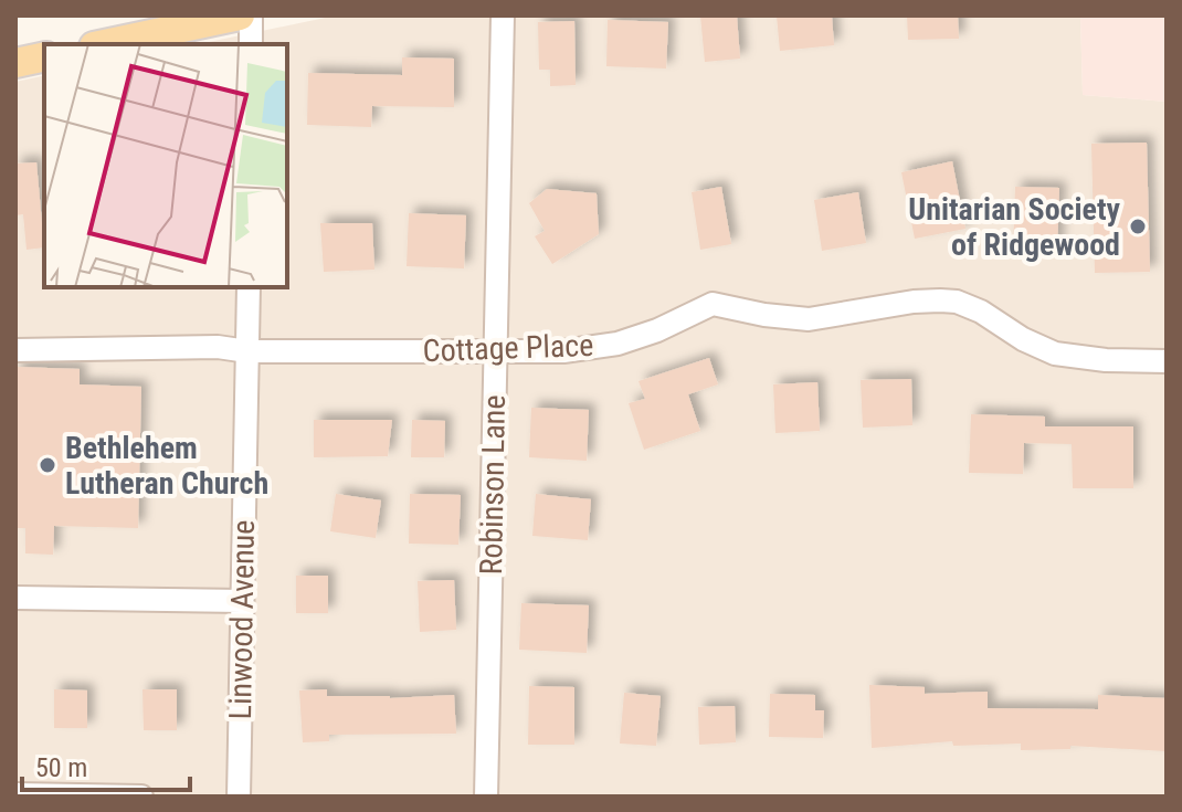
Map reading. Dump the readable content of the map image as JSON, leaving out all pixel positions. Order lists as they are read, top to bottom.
{
  "streets": {
    "street": ["Cottage Place", "Robinson Lane", "Linwood Avenue"]
  },
  "crossings": [
    ["Cottage Place", "Robinson Lane"],
    ["Cottage Place", "Linwood Avenue"]
  ],
  "places": ["Unitarian Society of Ridgewood", "Bethlehem Lutheran Church"],
  "scale_bar": "50 m"
}
